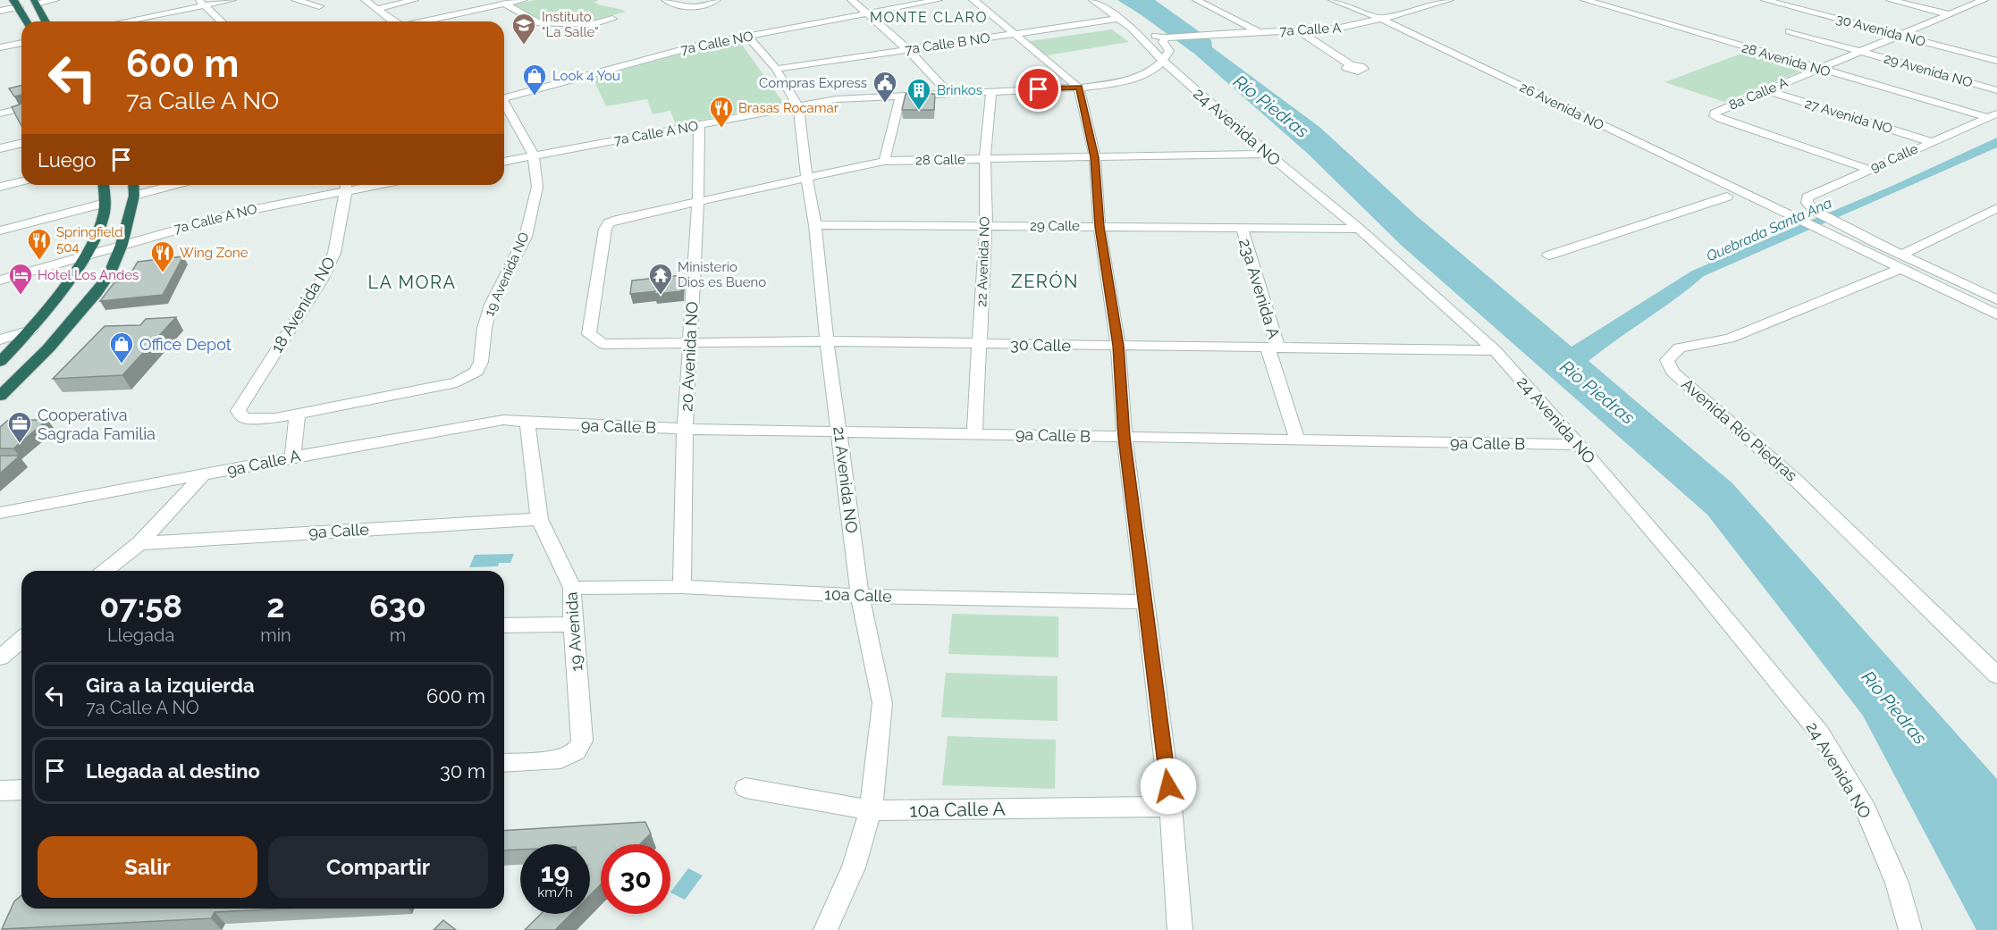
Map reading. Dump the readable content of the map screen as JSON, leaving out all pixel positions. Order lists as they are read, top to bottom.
{
  "streets": {
    "street": [
      "7a Calle A",
      "30 Avenida NO",
      "7a Calle NO",
      "7a Calle B NO",
      "28 Avenida NO",
      "29 Avenida NO",
      "8a Calle A",
      "26 Avenida NO",
      "27 Avenida NO",
      "24 Avenida NO",
      "7a Calle A NO",
      "9a Calle",
      "28 Calle",
      "29 Calle",
      "22 Avenida NO",
      "19 Avenida NO",
      "23a Avenida A",
      "18 Avenida NO",
      "30 Calle",
      "20 Avenida NO",
      "9a Calle B",
      "Avenida Río Piedras",
      "9a Calle A",
      "21 Avenida NO",
      "10a Calle",
      "19 Avenida",
      "10a Calle A"
    ]
  },
  "crossings": [
    ["7a Calle A", "7a Calle B NO"],
    ["7a Calle A", "26 Avenida NO"],
    ["7a Calle A", "24 Avenida NO"],
    ["30 Avenida NO", "8a Calle A"],
    ["7a Calle NO", "21 Avenida NO"],
    ["7a Calle B NO", "24 Avenida NO"],
    ["7a Calle B NO", "21 Avenida NO"],
    ["28 Avenida NO", "8a Calle A"],
    ["28 Avenida NO", "9a Calle"],
    ["29 Avenida NO", "8a Calle A"],
    ["8a Calle A", "27 Avenida NO"],
    ["8a Calle A", "9a Calle"],
    ["26 Avenida NO", "9a Calle"],
    ["26 Avenida NO", "Avenida Río Piedras"],
    ["27 Avenida NO", "9a Calle"],
    ["24 Avenida NO", "7a Calle A NO"],
    ["24 Avenida NO", "28 Calle"],
    ["24 Avenida NO", "29 Calle"],
    ["24 Avenida NO", "30 Calle"],
    ["24 Avenida NO", "9a Calle B"],
    ["7a Calle A NO", "22 Avenida NO"],
    ["7a Calle A NO", "19 Avenida NO"],
    ["7a Calle A NO", "18 Avenida NO"],
    ["7a Calle A NO", "20 Avenida NO"],
    ["7a Calle A NO", "21 Avenida NO"],
    ["9a Calle", "Avenida Río Piedras"],
    ["9a Calle", "19 Avenida"],
    ["28 Calle", "22 Avenida NO"],
    ["28 Calle", "30 Calle"],
    ["28 Calle", "20 Avenida NO"],
    ["28 Calle", "21 Avenida NO"],
    ["29 Calle", "22 Avenida NO"],
    ["29 Calle", "23a Avenida A"],
    ["29 Calle", "21 Avenida NO"],
    ["22 Avenida NO", "30 Calle"],
    ["22 Avenida NO", "9a Calle B"],
    ["19 Avenida NO", "18 Avenida NO"],
    ["23a Avenida A", "30 Calle"],
    ["23a Avenida A", "9a Calle B"],
    ["30 Calle", "20 Avenida NO"],
    ["30 Calle", "21 Avenida NO"],
    ["20 Avenida NO", "9a Calle B"],
    ["20 Avenida NO", "10a Calle"],
    ["9a Calle B", "9a Calle A"],
    ["9a Calle B", "21 Avenida NO"],
    ["9a Calle B", "19 Avenida"],
    ["9a Calle A", "19 Avenida"],
    ["21 Avenida NO", "10a Calle"],
    ["21 Avenida NO", "10a Calle A"],
    ["10a Calle", "19 Avenida"]
  ],
  "districts": ["MONTE CLARO", "ZERÓN", "LA MORA"],
  "water": ["Río Piedras", "Quebrada Santa Ana"],
  "places": {
    "school or university": ["Instituto \"La Salle\""],
    "shop": ["Look 4 You", "Office Depot"],
    "public building": ["Compras Express"],
    "building": ["Brinkos"],
    "restaurant": ["Brasas Rocamar", "Springfield 504", "Wing Zone"],
    "hotel": ["Hotel Los Andes"],
    "temple": ["Ministerio Dios es Bueno"],
    "office": ["Cooperativa Sagrada Familia"]
  },
  "page": {
    "turn": ["600 m", "7a Calle A NO"],
    "then": "Luego",
    "eta": [
      "07:58",
      "Llegada",
      "2",
      "min",
      "630",
      "m"
    ],
    "list": [
      {
        "name": "Gira a la izquierda",
        "note": "7a Calle A NO",
        "value": "600 m"
      },
      {
        "name": "Llegada al destino",
        "value": "30 m"
      }
    ],
    "buttons": ["Salir", "Compartir"],
    "speed": "19 km/h",
    "limit": "30"
  }
}
